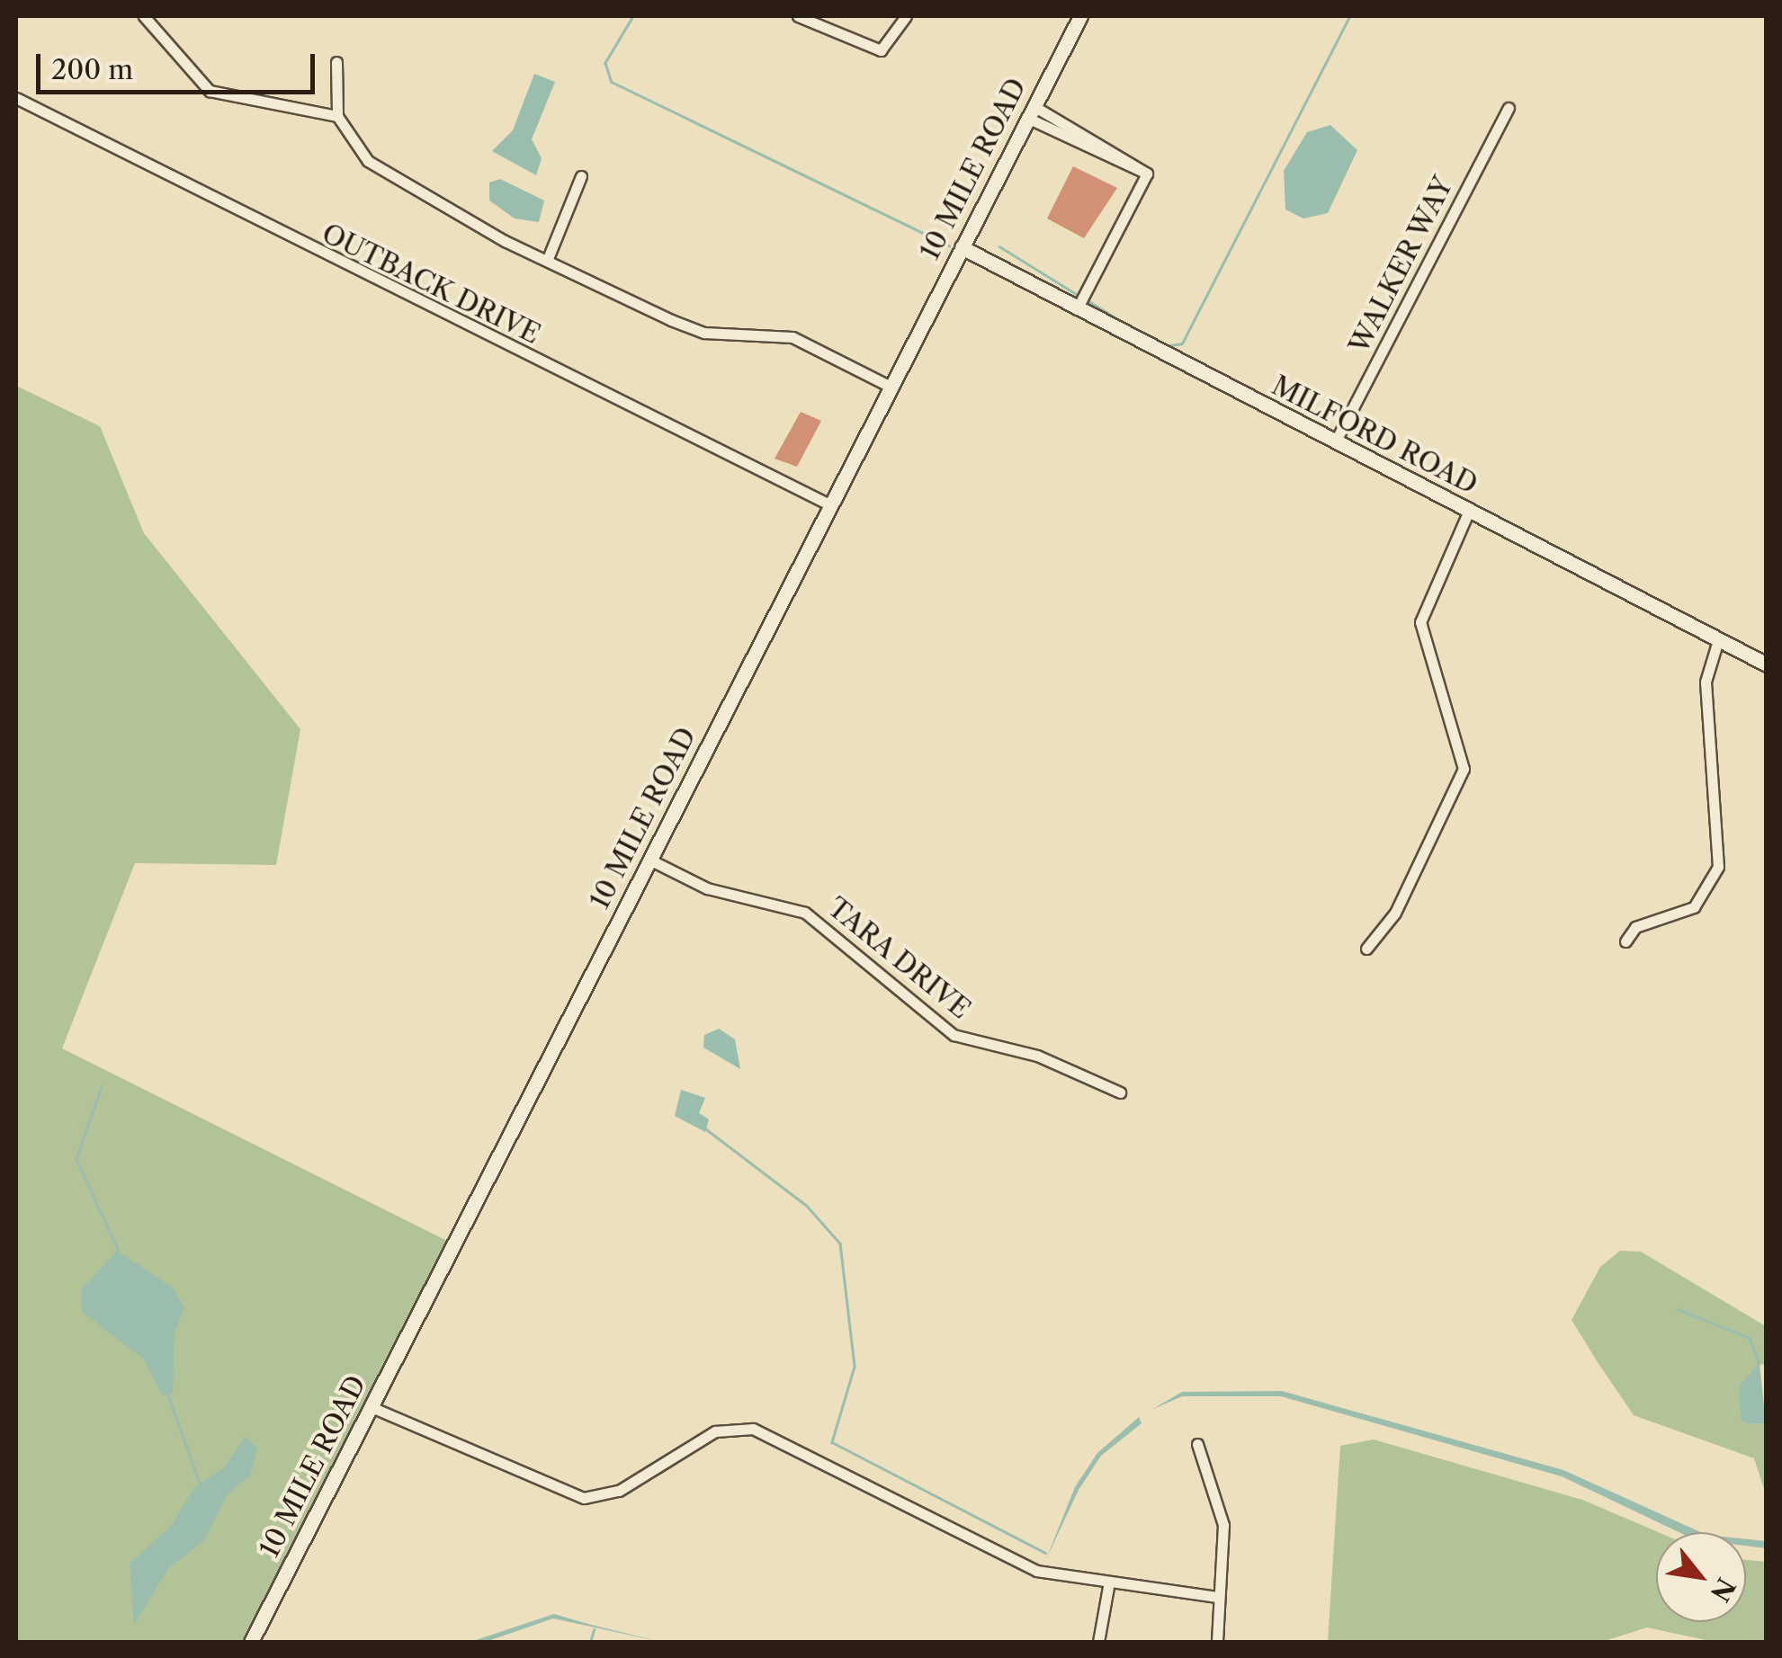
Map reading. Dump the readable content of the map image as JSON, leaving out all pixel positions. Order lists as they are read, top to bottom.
{
  "streets": {
    "main road": ["10 MILE ROAD", "MILFORD ROAD"],
    "street": ["WALKER WAY", "OUTBACK DRIVE", "TARA DRIVE"]
  },
  "crossings": [
    ["10 MILE ROAD", "OUTBACK DRIVE"],
    ["10 MILE ROAD", "MILFORD ROAD"],
    ["10 MILE ROAD", "TARA DRIVE"],
    ["WALKER WAY", "MILFORD ROAD"]
  ],
  "scale_bar": "200 m",
  "north": "bottom right"
}
